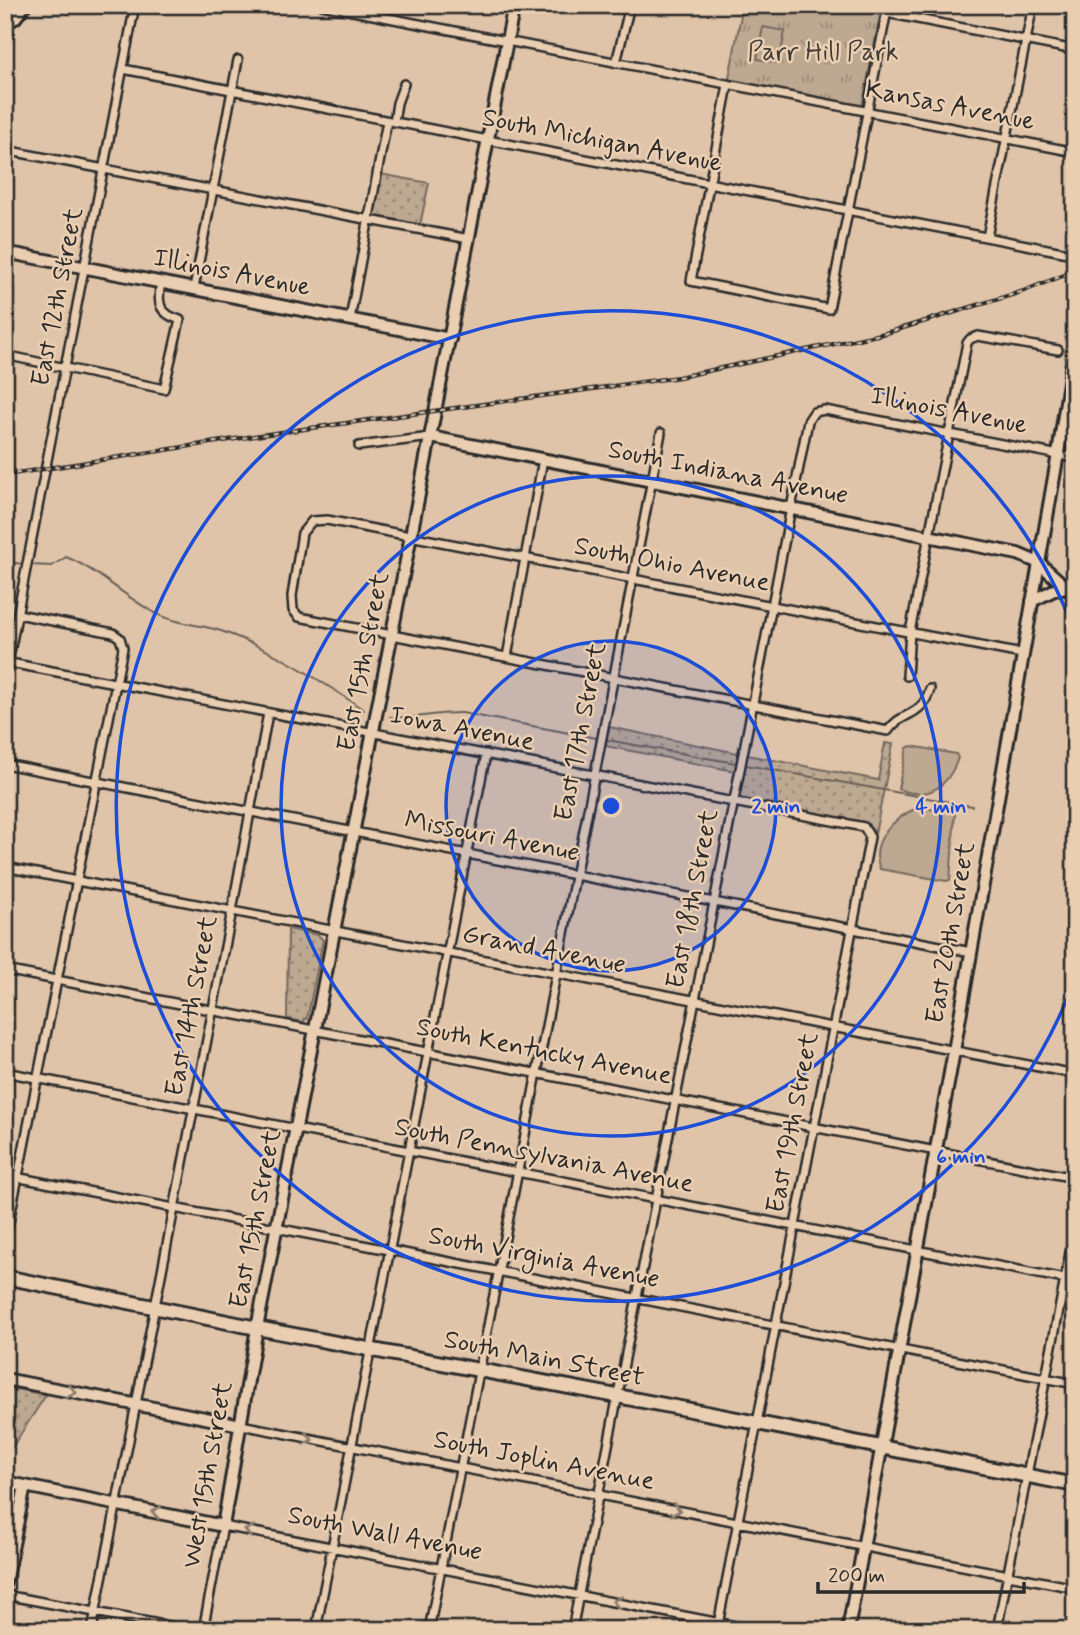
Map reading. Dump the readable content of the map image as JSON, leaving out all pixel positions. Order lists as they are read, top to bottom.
{
  "streets": {
    "main road": [
      "Illinois Avenue",
      "South Indiana Avenue",
      "East 15th Street",
      "East 20th Street",
      "South Main Street",
      "South Joplin Avenue",
      "West 15th Street",
      "South Wall Avenue"
    ],
    "street": [
      "Kansas Avenue",
      "South Michigan Avenue",
      "East 12th Street",
      "South Ohio Avenue",
      "Iowa Avenue",
      "East 17th Street",
      "Missouri Avenue",
      "East 18th Street",
      "Grand Avenue",
      "East 14th Street",
      "South Kentucky Avenue",
      "East 19th Street",
      "South Pennsylvania Avenue",
      "South Virginia Avenue"
    ]
  },
  "crossings": [
    ["Kansas Avenue", "East 15th Street"],
    ["South Michigan Avenue", "East 12th Street"],
    ["South Michigan Avenue", "East 15th Street"],
    ["Illinois Avenue", "East 12th Street"],
    ["Illinois Avenue", "East 15th Street"],
    ["Illinois Avenue", "East 18th Street"],
    ["Illinois Avenue", "East 20th Street"],
    ["East 12th Street", "Iowa Avenue"],
    ["South Indiana Avenue", "East 15th Street"],
    ["South Indiana Avenue", "East 17th Street"],
    ["South Indiana Avenue", "East 18th Street"],
    ["South Indiana Avenue", "East 20th Street"],
    ["South Ohio Avenue", "East 15th Street"],
    ["South Ohio Avenue", "East 17th Street"],
    ["South Ohio Avenue", "East 18th Street"],
    ["South Ohio Avenue", "East 20th Street"],
    ["East 15th Street", "Iowa Avenue"],
    ["East 15th Street", "Missouri Avenue"],
    ["East 15th Street", "Grand Avenue"],
    ["East 15th Street", "South Kentucky Avenue"],
    ["East 15th Street", "South Pennsylvania Avenue"],
    ["East 15th Street", "South Virginia Avenue"],
    ["East 15th Street", "South Main Street"],
    ["East 15th Street", "West 15th Street"],
    ["Iowa Avenue", "East 17th Street"],
    ["Iowa Avenue", "East 18th Street"],
    ["Iowa Avenue", "East 14th Street"],
    ["Iowa Avenue", "East 19th Street"],
    ["East 17th Street", "Missouri Avenue"],
    ["East 17th Street", "Grand Avenue"],
    ["East 17th Street", "South Kentucky Avenue"],
    ["East 17th Street", "South Pennsylvania Avenue"],
    ["East 17th Street", "South Virginia Avenue"],
    ["East 17th Street", "South Main Street"],
    ["East 17th Street", "South Joplin Avenue"],
    ["East 17th Street", "South Wall Avenue"],
    ["Missouri Avenue", "East 18th Street"],
    ["Missouri Avenue", "East 20th Street"],
    ["Missouri Avenue", "East 14th Street"],
    ["Missouri Avenue", "East 19th Street"],
    ["East 18th Street", "Grand Avenue"],
    ["East 18th Street", "South Kentucky Avenue"],
    ["East 18th Street", "South Pennsylvania Avenue"],
    ["East 18th Street", "South Virginia Avenue"],
    ["East 18th Street", "South Main Street"],
    ["East 18th Street", "South Joplin Avenue"],
    ["East 18th Street", "South Wall Avenue"],
    ["East 20th Street", "Grand Avenue"],
    ["East 20th Street", "South Kentucky Avenue"],
    ["East 20th Street", "South Pennsylvania Avenue"],
    ["East 20th Street", "South Virginia Avenue"],
    ["East 20th Street", "South Main Street"],
    ["East 20th Street", "South Joplin Avenue"],
    ["Grand Avenue", "East 14th Street"],
    ["Grand Avenue", "East 19th Street"],
    ["East 14th Street", "South Kentucky Avenue"],
    ["East 14th Street", "South Pennsylvania Avenue"],
    ["East 14th Street", "South Virginia Avenue"],
    ["East 14th Street", "South Main Street"],
    ["East 14th Street", "South Joplin Avenue"],
    ["East 14th Street", "South Wall Avenue"],
    ["South Kentucky Avenue", "East 19th Street"],
    ["East 19th Street", "South Pennsylvania Avenue"],
    ["East 19th Street", "South Virginia Avenue"],
    ["East 19th Street", "South Main Street"],
    ["East 19th Street", "South Joplin Avenue"],
    ["East 19th Street", "South Wall Avenue"],
    ["South Main Street", "West 15th Street"],
    ["South Joplin Avenue", "West 15th Street"],
    ["West 15th Street", "South Wall Avenue"]
  ],
  "one_way": ["South Joplin Avenue", "South Wall Avenue"],
  "parks": ["Parr Hill Park"],
  "scale_bar": "200 m",
  "rings": ["2 min", "4 min", "6 min"]
}
